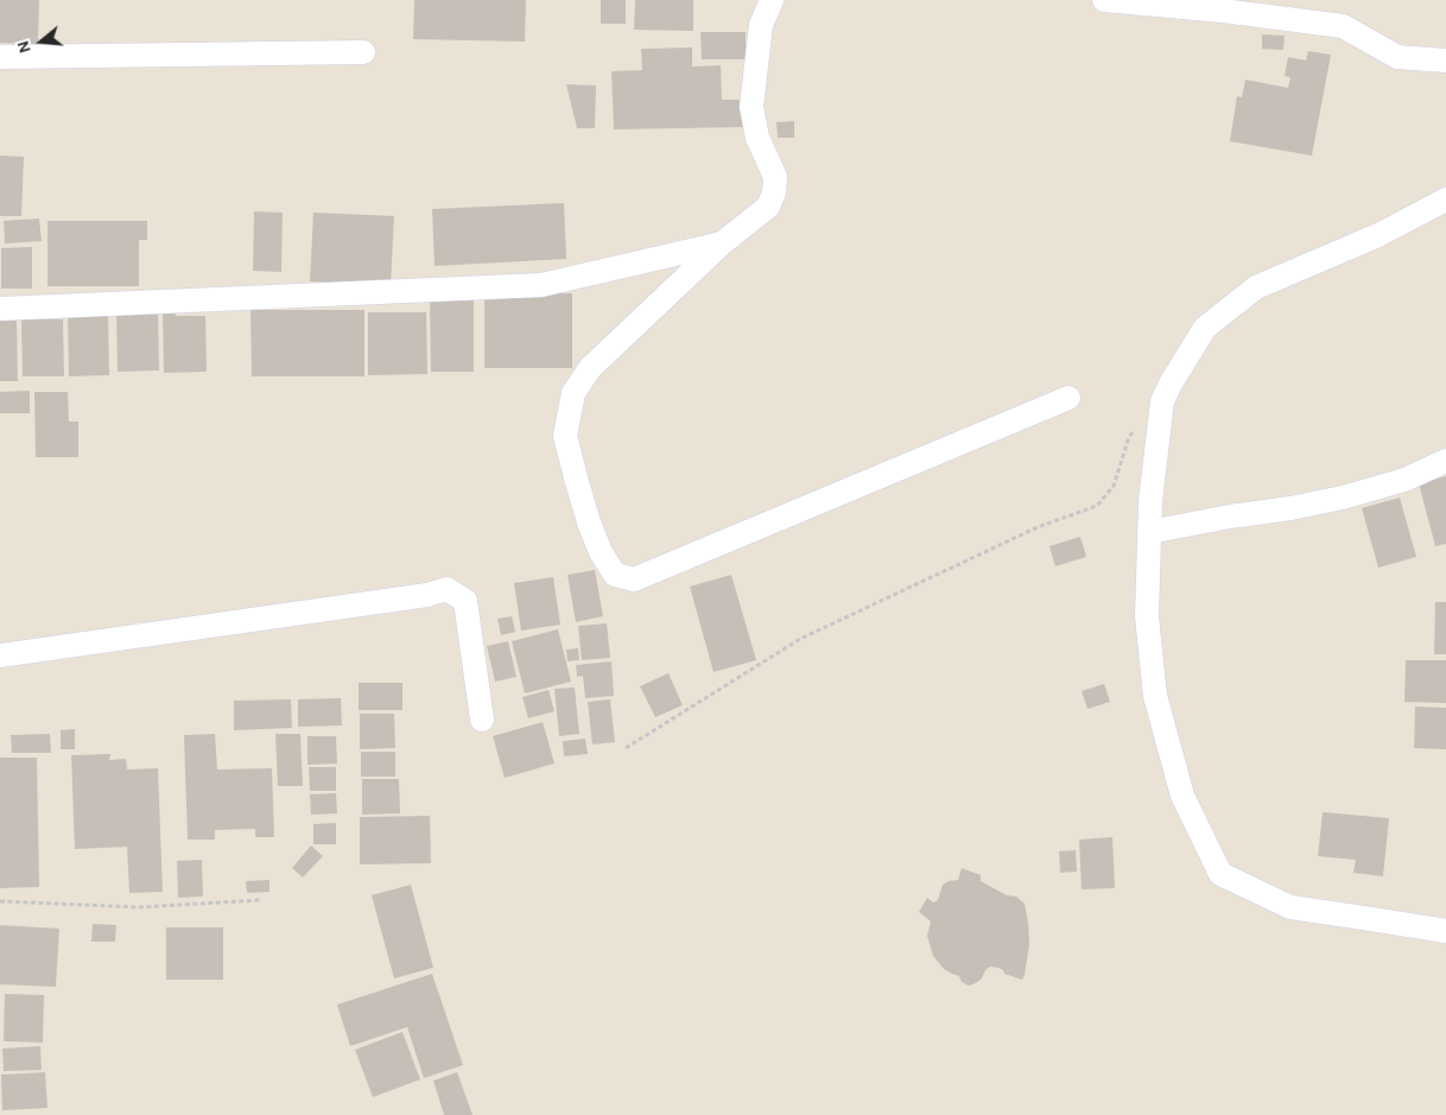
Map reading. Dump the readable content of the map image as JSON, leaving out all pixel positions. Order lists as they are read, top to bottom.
{
  "north": "left"
}
